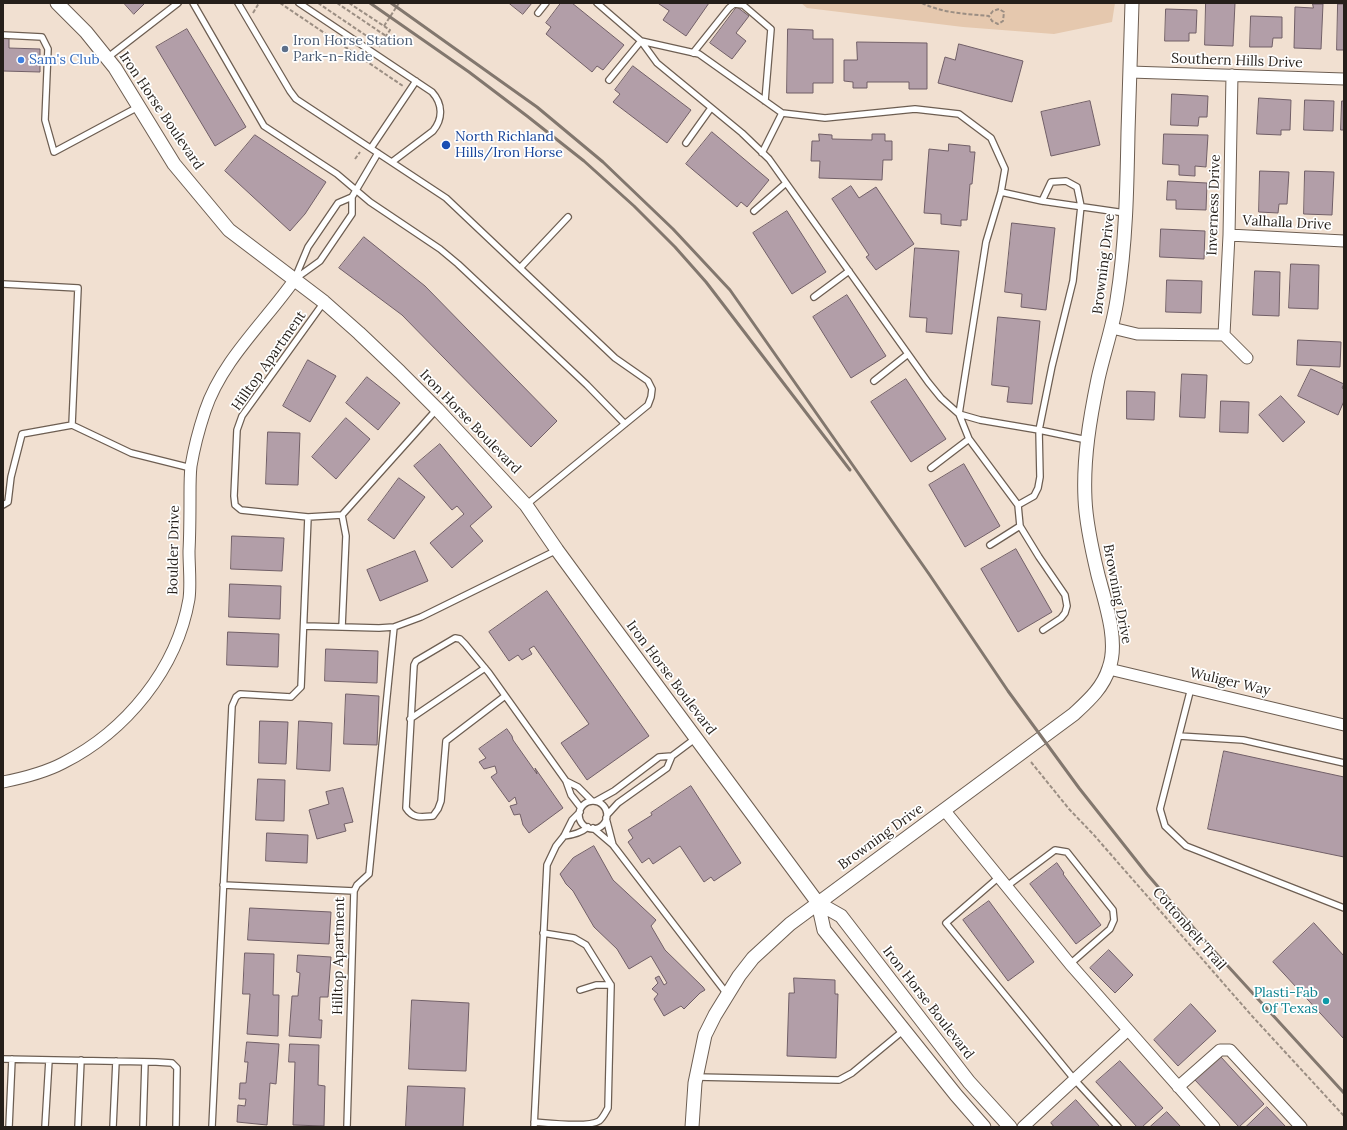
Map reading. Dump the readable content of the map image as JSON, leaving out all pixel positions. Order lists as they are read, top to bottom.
{
  "streets": {
    "street": [
      "Southern Hills Drive",
      "Iron Horse Boulevard",
      "Inverness Drive",
      "Valhalla Drive",
      "Browning Drive",
      "Boulder Drive",
      "Wuliger Way"
    ],
    "lane": ["Hilltop Apartment"],
    "path": ["Cottonbelt Trail"]
  },
  "crossings": [
    ["Southern Hills Drive", "Inverness Drive"],
    ["Southern Hills Drive", "Browning Drive"],
    ["Iron Horse Boulevard", "Browning Drive"],
    ["Iron Horse Boulevard", "Hilltop Apartment"],
    ["Iron Horse Boulevard", "Boulder Drive"],
    ["Inverness Drive", "Valhalla Drive"],
    ["Browning Drive", "Wuliger Way"],
    ["Browning Drive", "Cottonbelt Trail"]
  ],
  "places": [
    "Iron Horse Station Park-n-Ride",
    "Sam's Club",
    "North Richland Hills/Iron Horse",
    "Plasti-Fab Of Texas"
  ]
}
